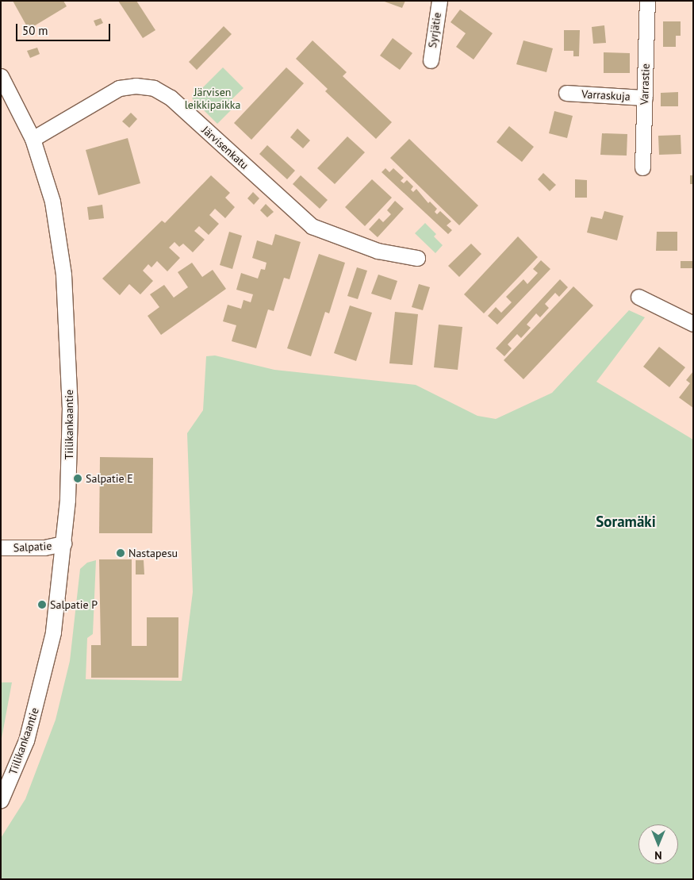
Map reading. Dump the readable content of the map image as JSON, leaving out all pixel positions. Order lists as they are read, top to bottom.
{
  "streets": {
    "street": [
      "Syrjätie",
      "Varrastie",
      "Varraskuja",
      "Järvisenkatu",
      "Tiilikankaantie",
      "Salpatie"
    ]
  },
  "crossings": [
    ["Varrastie", "Varraskuja"],
    ["Järvisenkatu", "Tiilikankaantie"],
    ["Tiilikankaantie", "Salpatie"]
  ],
  "districts": ["Soramäki"],
  "parks": ["Järvisen leikkipaikka"],
  "places": ["Salpatie E", "Nastapesu", "Salpatie P"],
  "scale_bar": "50 m",
  "north": "bottom"
}
